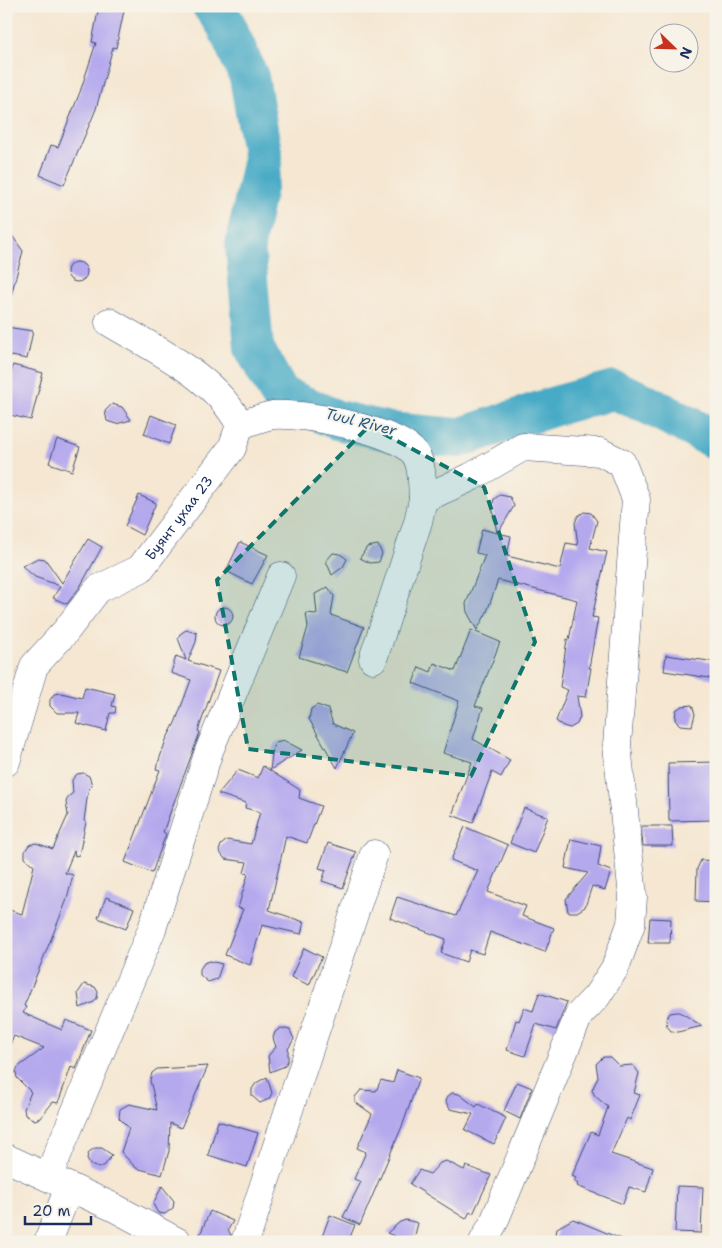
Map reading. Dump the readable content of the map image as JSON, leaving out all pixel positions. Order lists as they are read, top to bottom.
{
  "streets": {
    "street": ["Буянт ухаа 23"]
  },
  "water": ["Tuul River"],
  "scale_bar": "20 m",
  "north": "bottom right"
}
